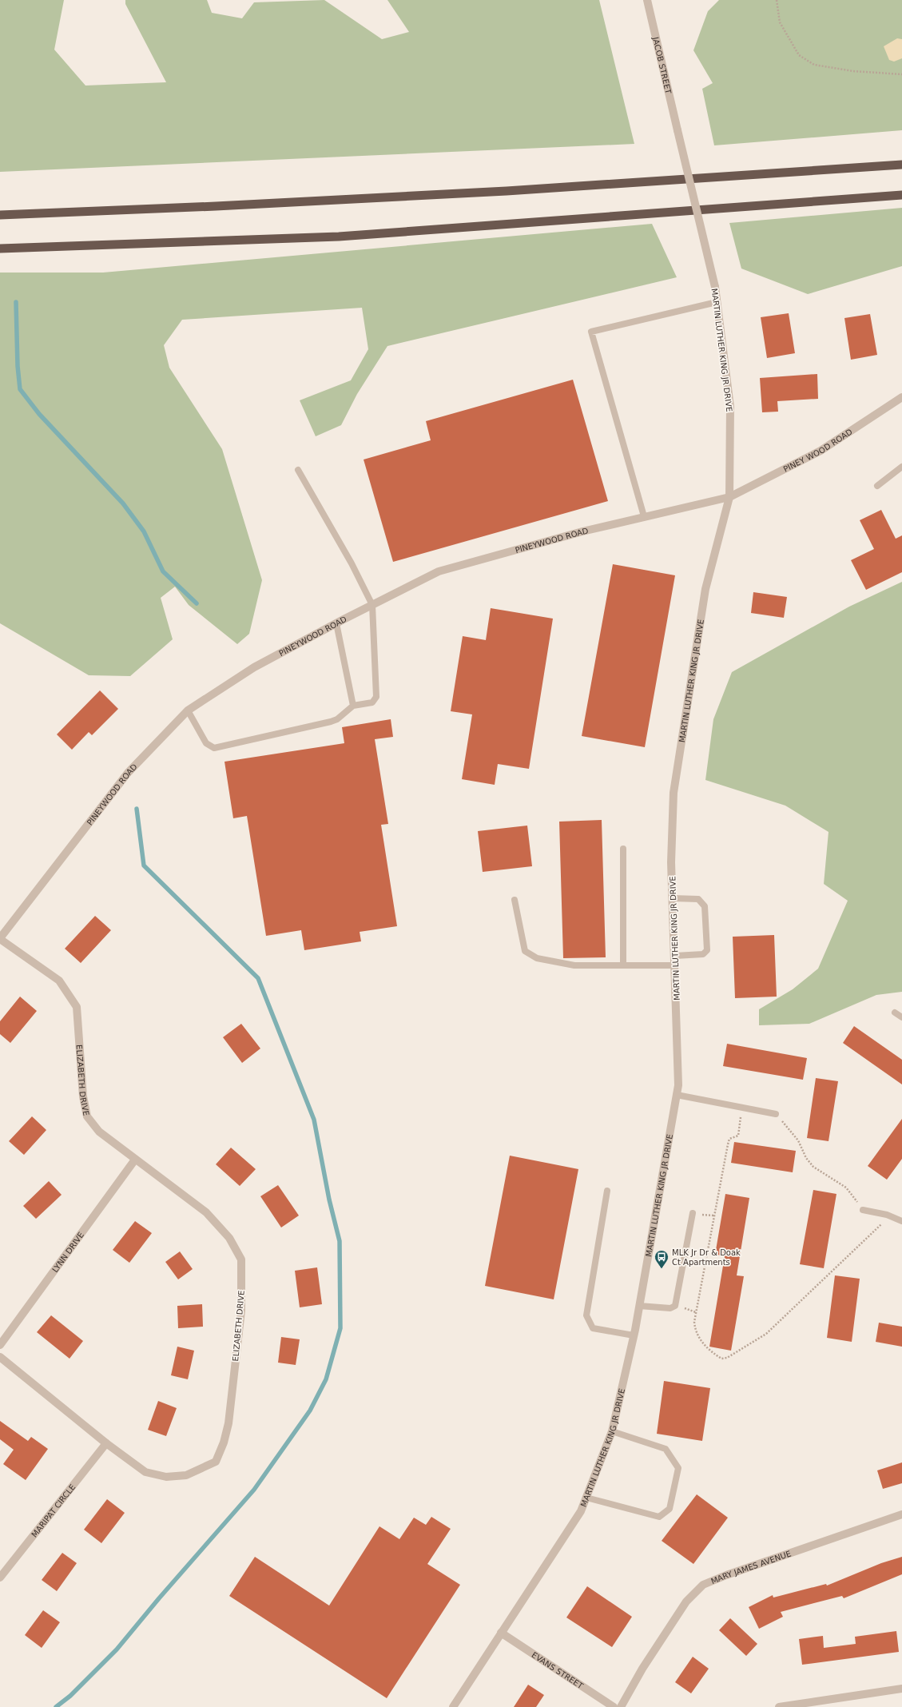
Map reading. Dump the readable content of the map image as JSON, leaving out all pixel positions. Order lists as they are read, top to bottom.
{
  "streets": {
    "street": [
      "JACOB STREET",
      "MARTIN LUTHER KING JR DRIVE",
      "PINEY WOOD ROAD",
      "PINEYWOOD ROAD",
      "ELIZABETH DRIVE",
      "LYNN DRIVE",
      "MARIPAT CIRCLE",
      "MARY JAMES AVENUE",
      "EVANS STREET"
    ]
  },
  "crossings": [
    ["JACOB STREET", "MARTIN LUTHER KING JR DRIVE"],
    ["MARTIN LUTHER KING JR DRIVE", "PINEY WOOD ROAD"],
    ["MARTIN LUTHER KING JR DRIVE", "PINEYWOOD ROAD"],
    ["MARTIN LUTHER KING JR DRIVE", "EVANS STREET"],
    ["PINEY WOOD ROAD", "PINEYWOOD ROAD"],
    ["PINEYWOOD ROAD", "ELIZABETH DRIVE"],
    ["ELIZABETH DRIVE", "LYNN DRIVE"],
    ["ELIZABETH DRIVE", "MARIPAT CIRCLE"]
  ],
  "places": {
    "bus stop": ["MLK Jr Dr & Doak Ct Apartments"]
  }
}
